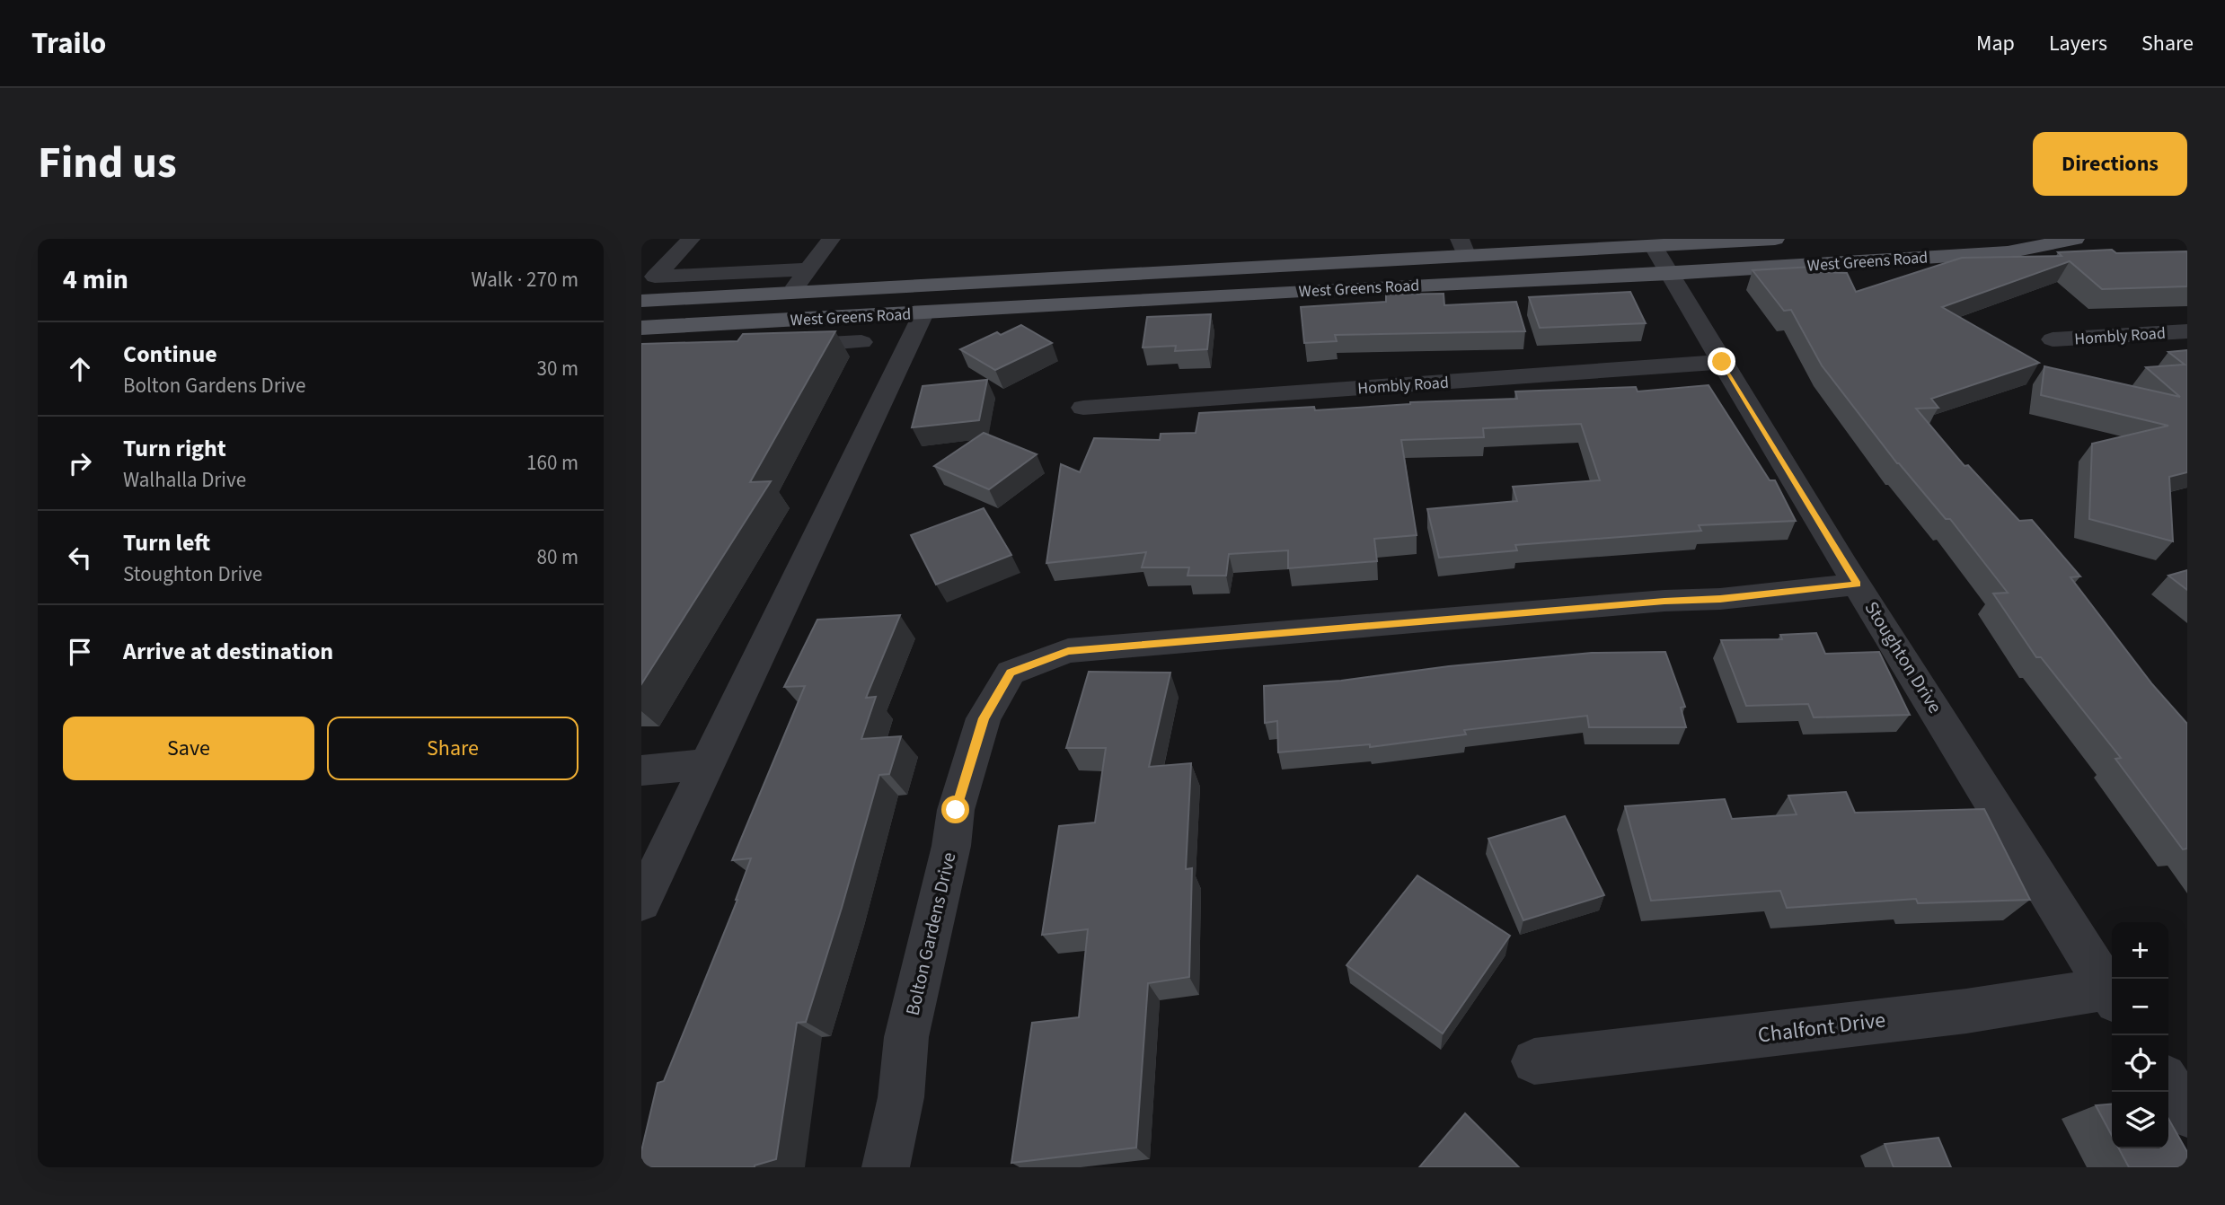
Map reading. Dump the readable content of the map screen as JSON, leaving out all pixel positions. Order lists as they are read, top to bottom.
{
  "streets": {
    "main road": ["West Greens Road"],
    "street": [
      "Hombly Road",
      "Stoughton Drive",
      "Bolton Gardens Drive",
      "Chalfont Drive"
    ]
  },
  "crossings": [
    ["West Greens Road", "Stoughton Drive"],
    ["Hombly Road", "Stoughton Drive"],
    ["Stoughton Drive", "Bolton Gardens Drive"],
    ["Stoughton Drive", "Chalfont Drive"]
  ],
  "page": {
    "header": "Trailo",
    "nav": ["Map", "Layers", "Share"],
    "title": "Find us",
    "buttons": [
      "Directions",
      ["Save", "Share"]
    ],
    "heading": ["4 min", "Walk · 270 m"],
    "list": [
      ["Continue", "Bolton Gardens Drive", "30 m"],
      ["Turn right", "Walhalla Drive", "160 m"],
      ["Turn left", "Stoughton Drive", "80 m"],
      "Arrive at destination"
    ],
    "map_buttons": ["+", "−"]
  }
}
